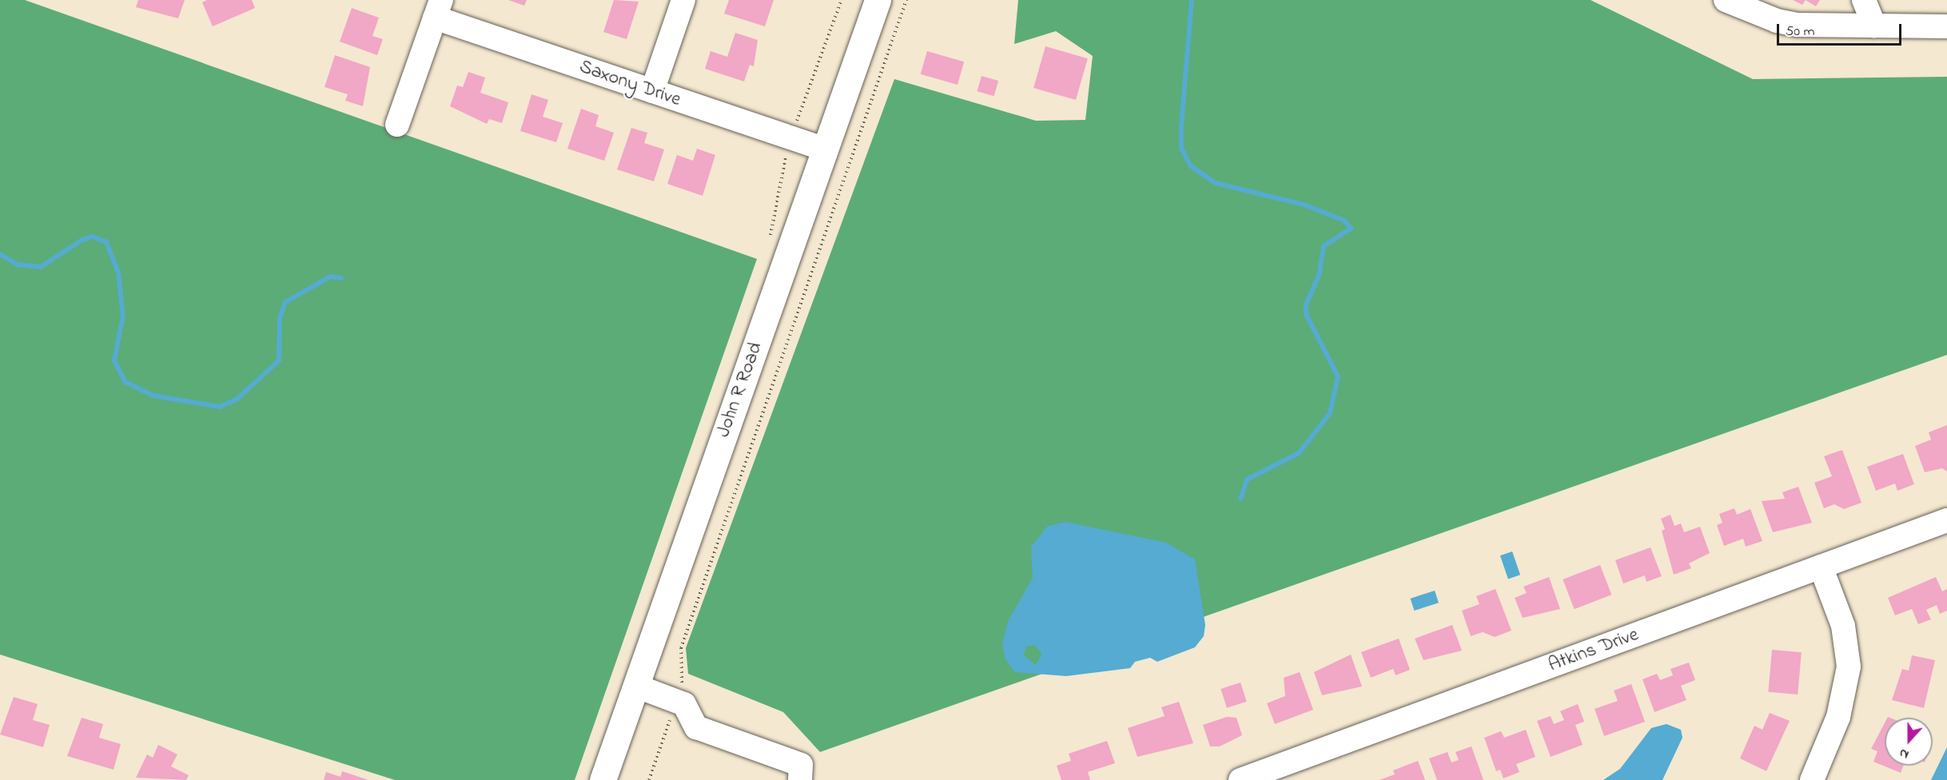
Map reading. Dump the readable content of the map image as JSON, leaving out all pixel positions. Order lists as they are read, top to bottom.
{
  "streets": {
    "main road": ["John R Road"],
    "street": ["Saxony Drive", "Atkins Drive"]
  },
  "crossings": [
    ["Saxony Drive", "John R Road"]
  ],
  "scale_bar": "50 m",
  "north": "bottom"
}
